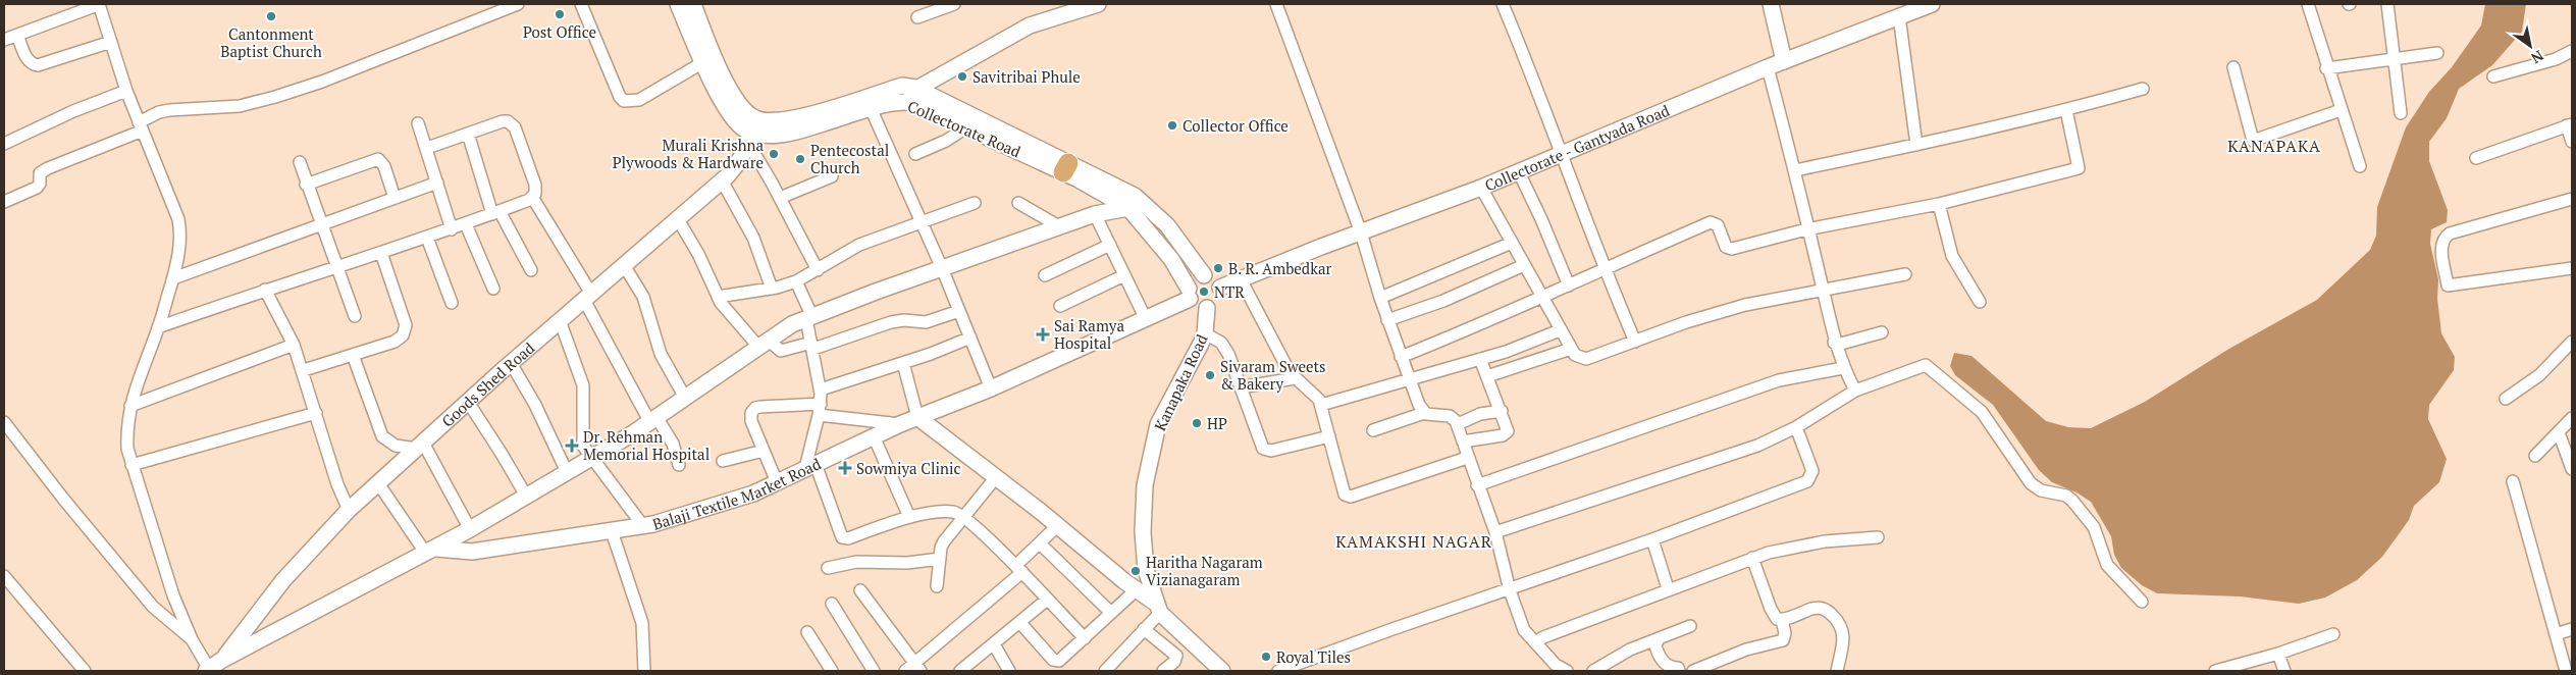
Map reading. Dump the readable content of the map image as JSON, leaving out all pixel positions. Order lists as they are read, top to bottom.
{
  "streets": {
    "street": [
      "Collectorate Road",
      "Collectorate - Gantyada Road",
      "Kanapaka Road",
      "Goods Shed Road",
      "Balaji Textile Market Road"
    ]
  },
  "crossings": [
    ["Collectorate Road", "Collectorate - Gantyada Road"],
    ["Collectorate Road", "Kanapaka Road"],
    ["Collectorate Road", "Goods Shed Road"],
    ["Collectorate Road", "Balaji Textile Market Road"],
    ["Collectorate - Gantyada Road", "Kanapaka Road"],
    ["Collectorate - Gantyada Road", "Balaji Textile Market Road"],
    ["Kanapaka Road", "Balaji Textile Market Road"],
    ["Goods Shed Road", "Balaji Textile Market Road"]
  ],
  "districts": ["KANAPAKA", "KAMAKSHI NAGAR"],
  "places": {
    "other": [
      "Post Office",
      "Cantonment Baptist Church",
      "Savitribai Phule",
      "Collector Office",
      "Murali Krishna Plywoods & Hardware",
      "Pentecostal Church",
      "B. R. Ambedkar",
      "NTR",
      "Sivaram Sweets & Bakery",
      "HP",
      "Haritha Nagaram Vizianagaram",
      "Royal Tiles"
    ],
    "health": ["Sai Ramya Hospital", "Dr. Rehman Memorial Hospital", "Sowmiya Clinic"]
  },
  "north": "bottom right"
}
